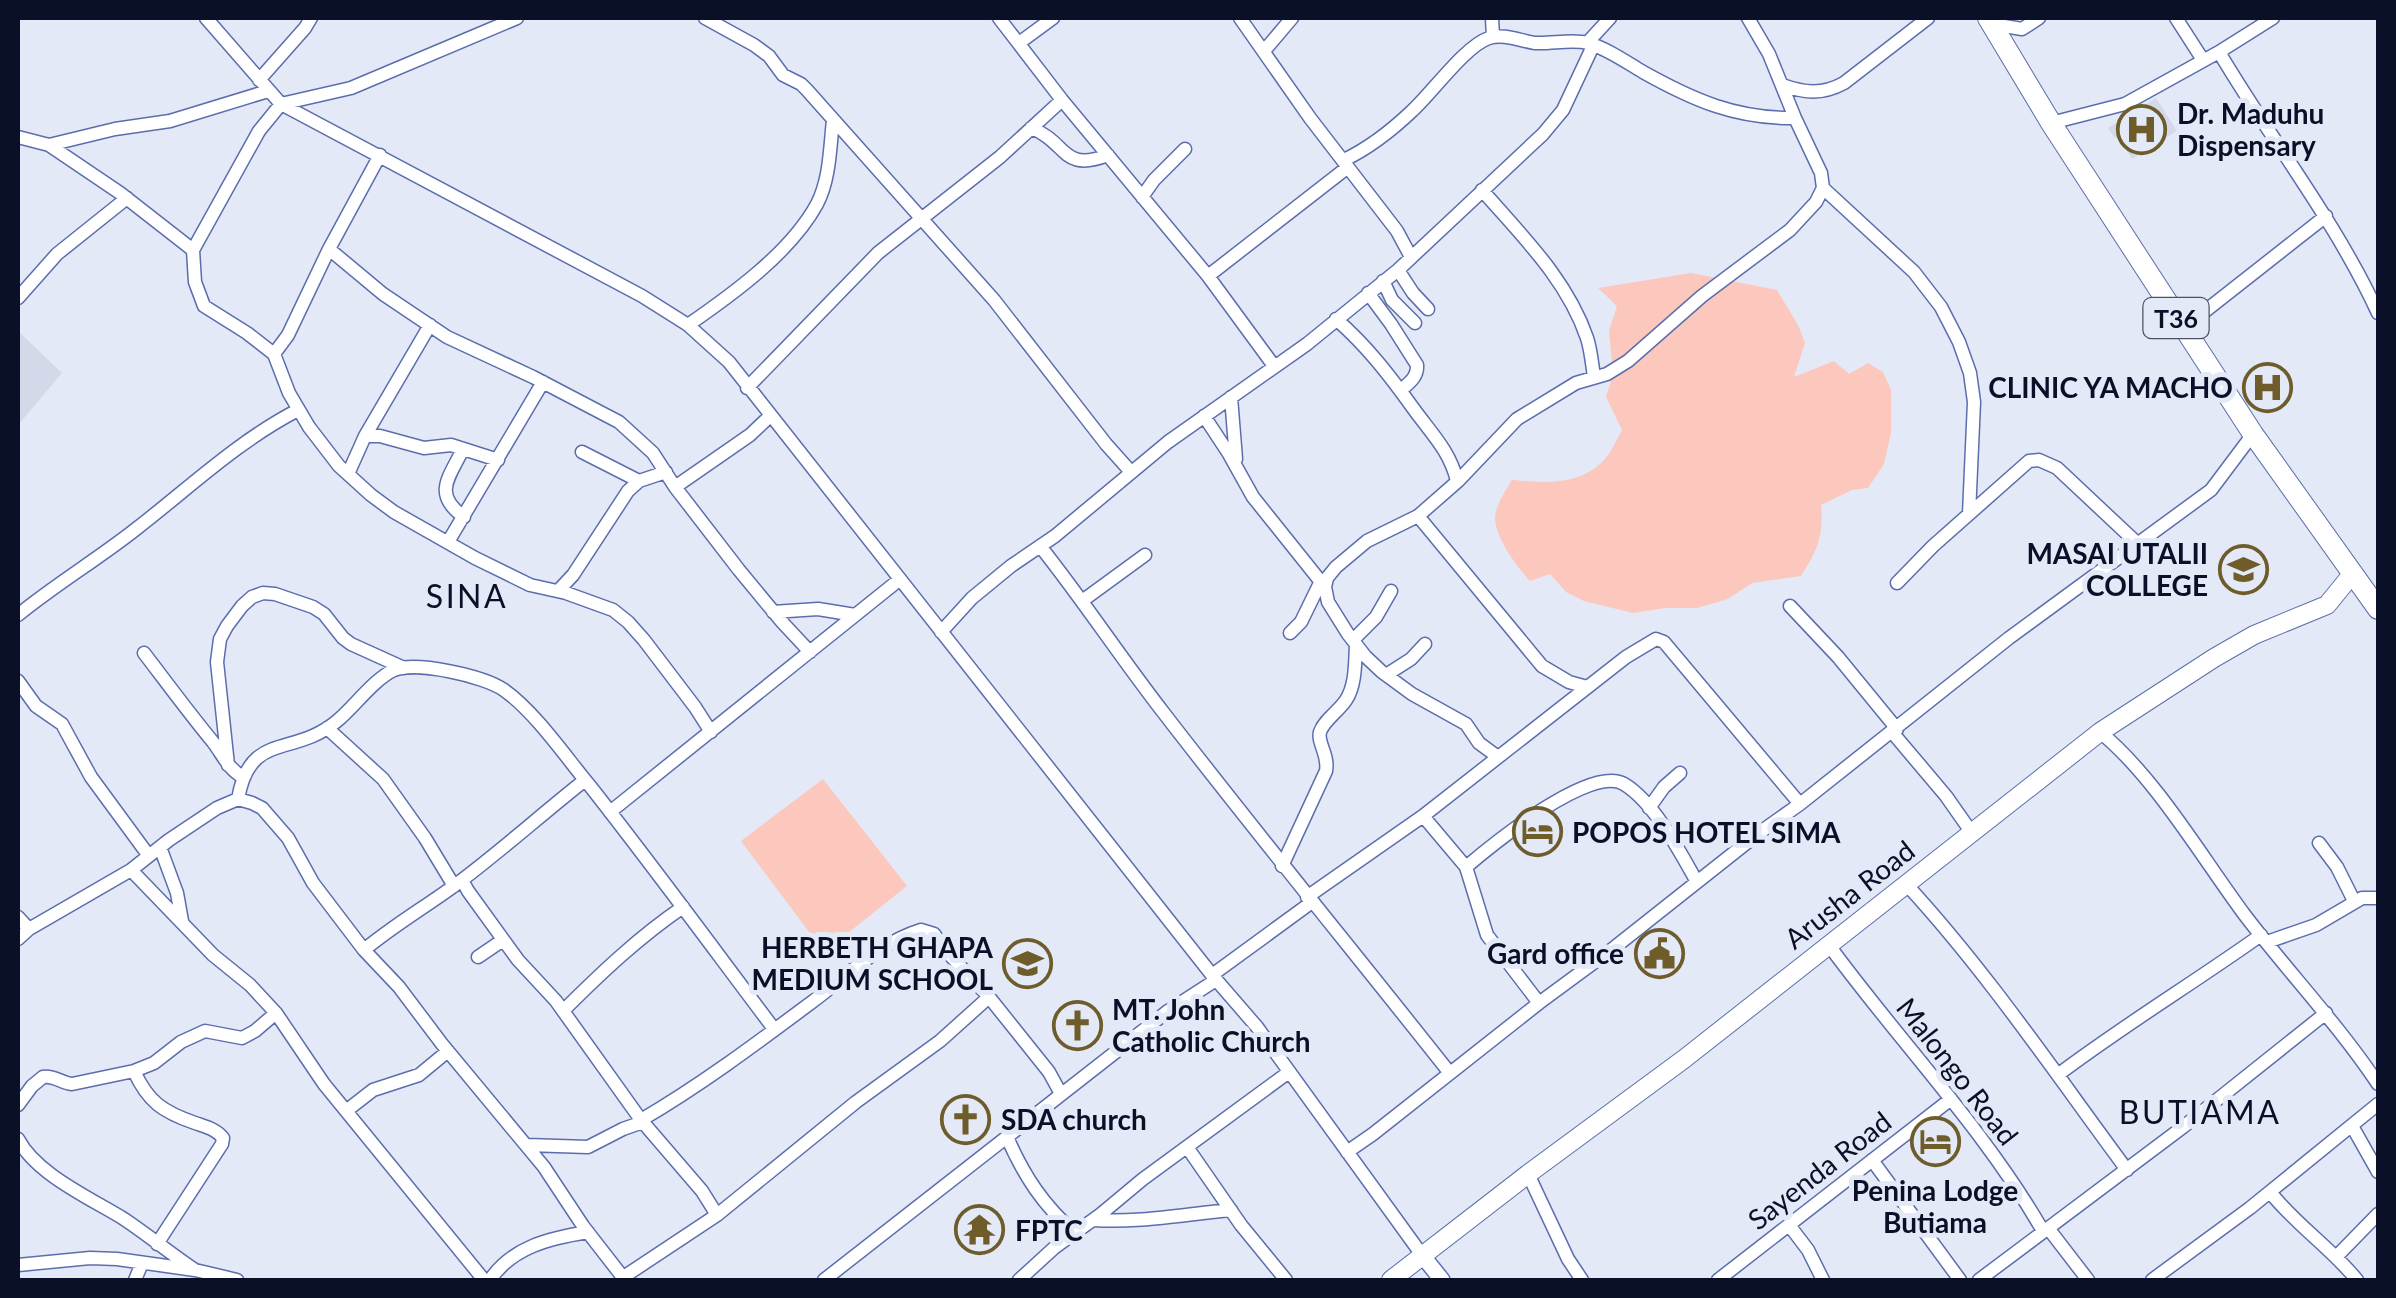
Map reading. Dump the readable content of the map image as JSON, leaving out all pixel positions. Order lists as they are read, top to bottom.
{
  "streets": {
    "highway": ["T36"],
    "main road": ["Arusha Road"],
    "street": ["Malongo Road", "Sayenda Road"]
  },
  "crossings": [
    ["T36", "Arusha Road"],
    ["Arusha Road", "Malongo Road"],
    ["Malongo Road", "Sayenda Road"]
  ],
  "districts": ["SINA", "BUTIAMA"],
  "places": {
    "hospital": ["Dr. Maduhu Dispensary", "CLINIC YA MACHO"],
    "school or university": ["MASAI UTALII COLLEGE", "HERBETH GHAPA MEDIUM SCHOOL"],
    "hotel": ["POPOS HOTEL SIMA", "Penina Lodge Butiama"],
    "public building": ["Gard office"],
    "church": ["MT. John Catholic Church", "SDA church"],
    "temple": ["FPTC"]
  }
}
